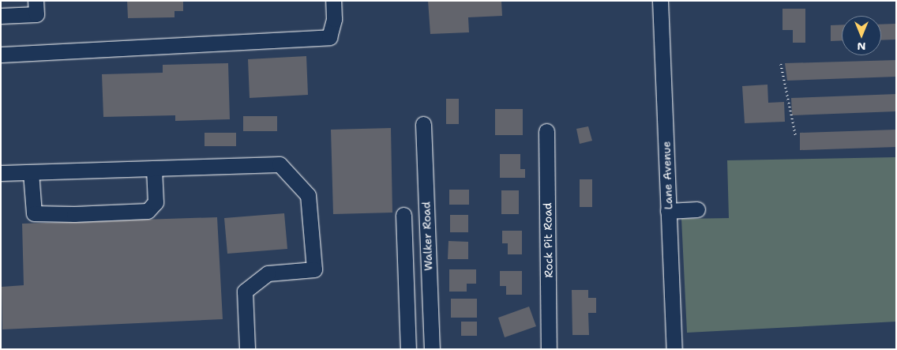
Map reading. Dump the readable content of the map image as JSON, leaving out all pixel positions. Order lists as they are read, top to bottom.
{
  "streets": {
    "street": ["Lane Avenue", "Walker Road", "Rock Pit Road"]
  },
  "north": "bottom"
}
